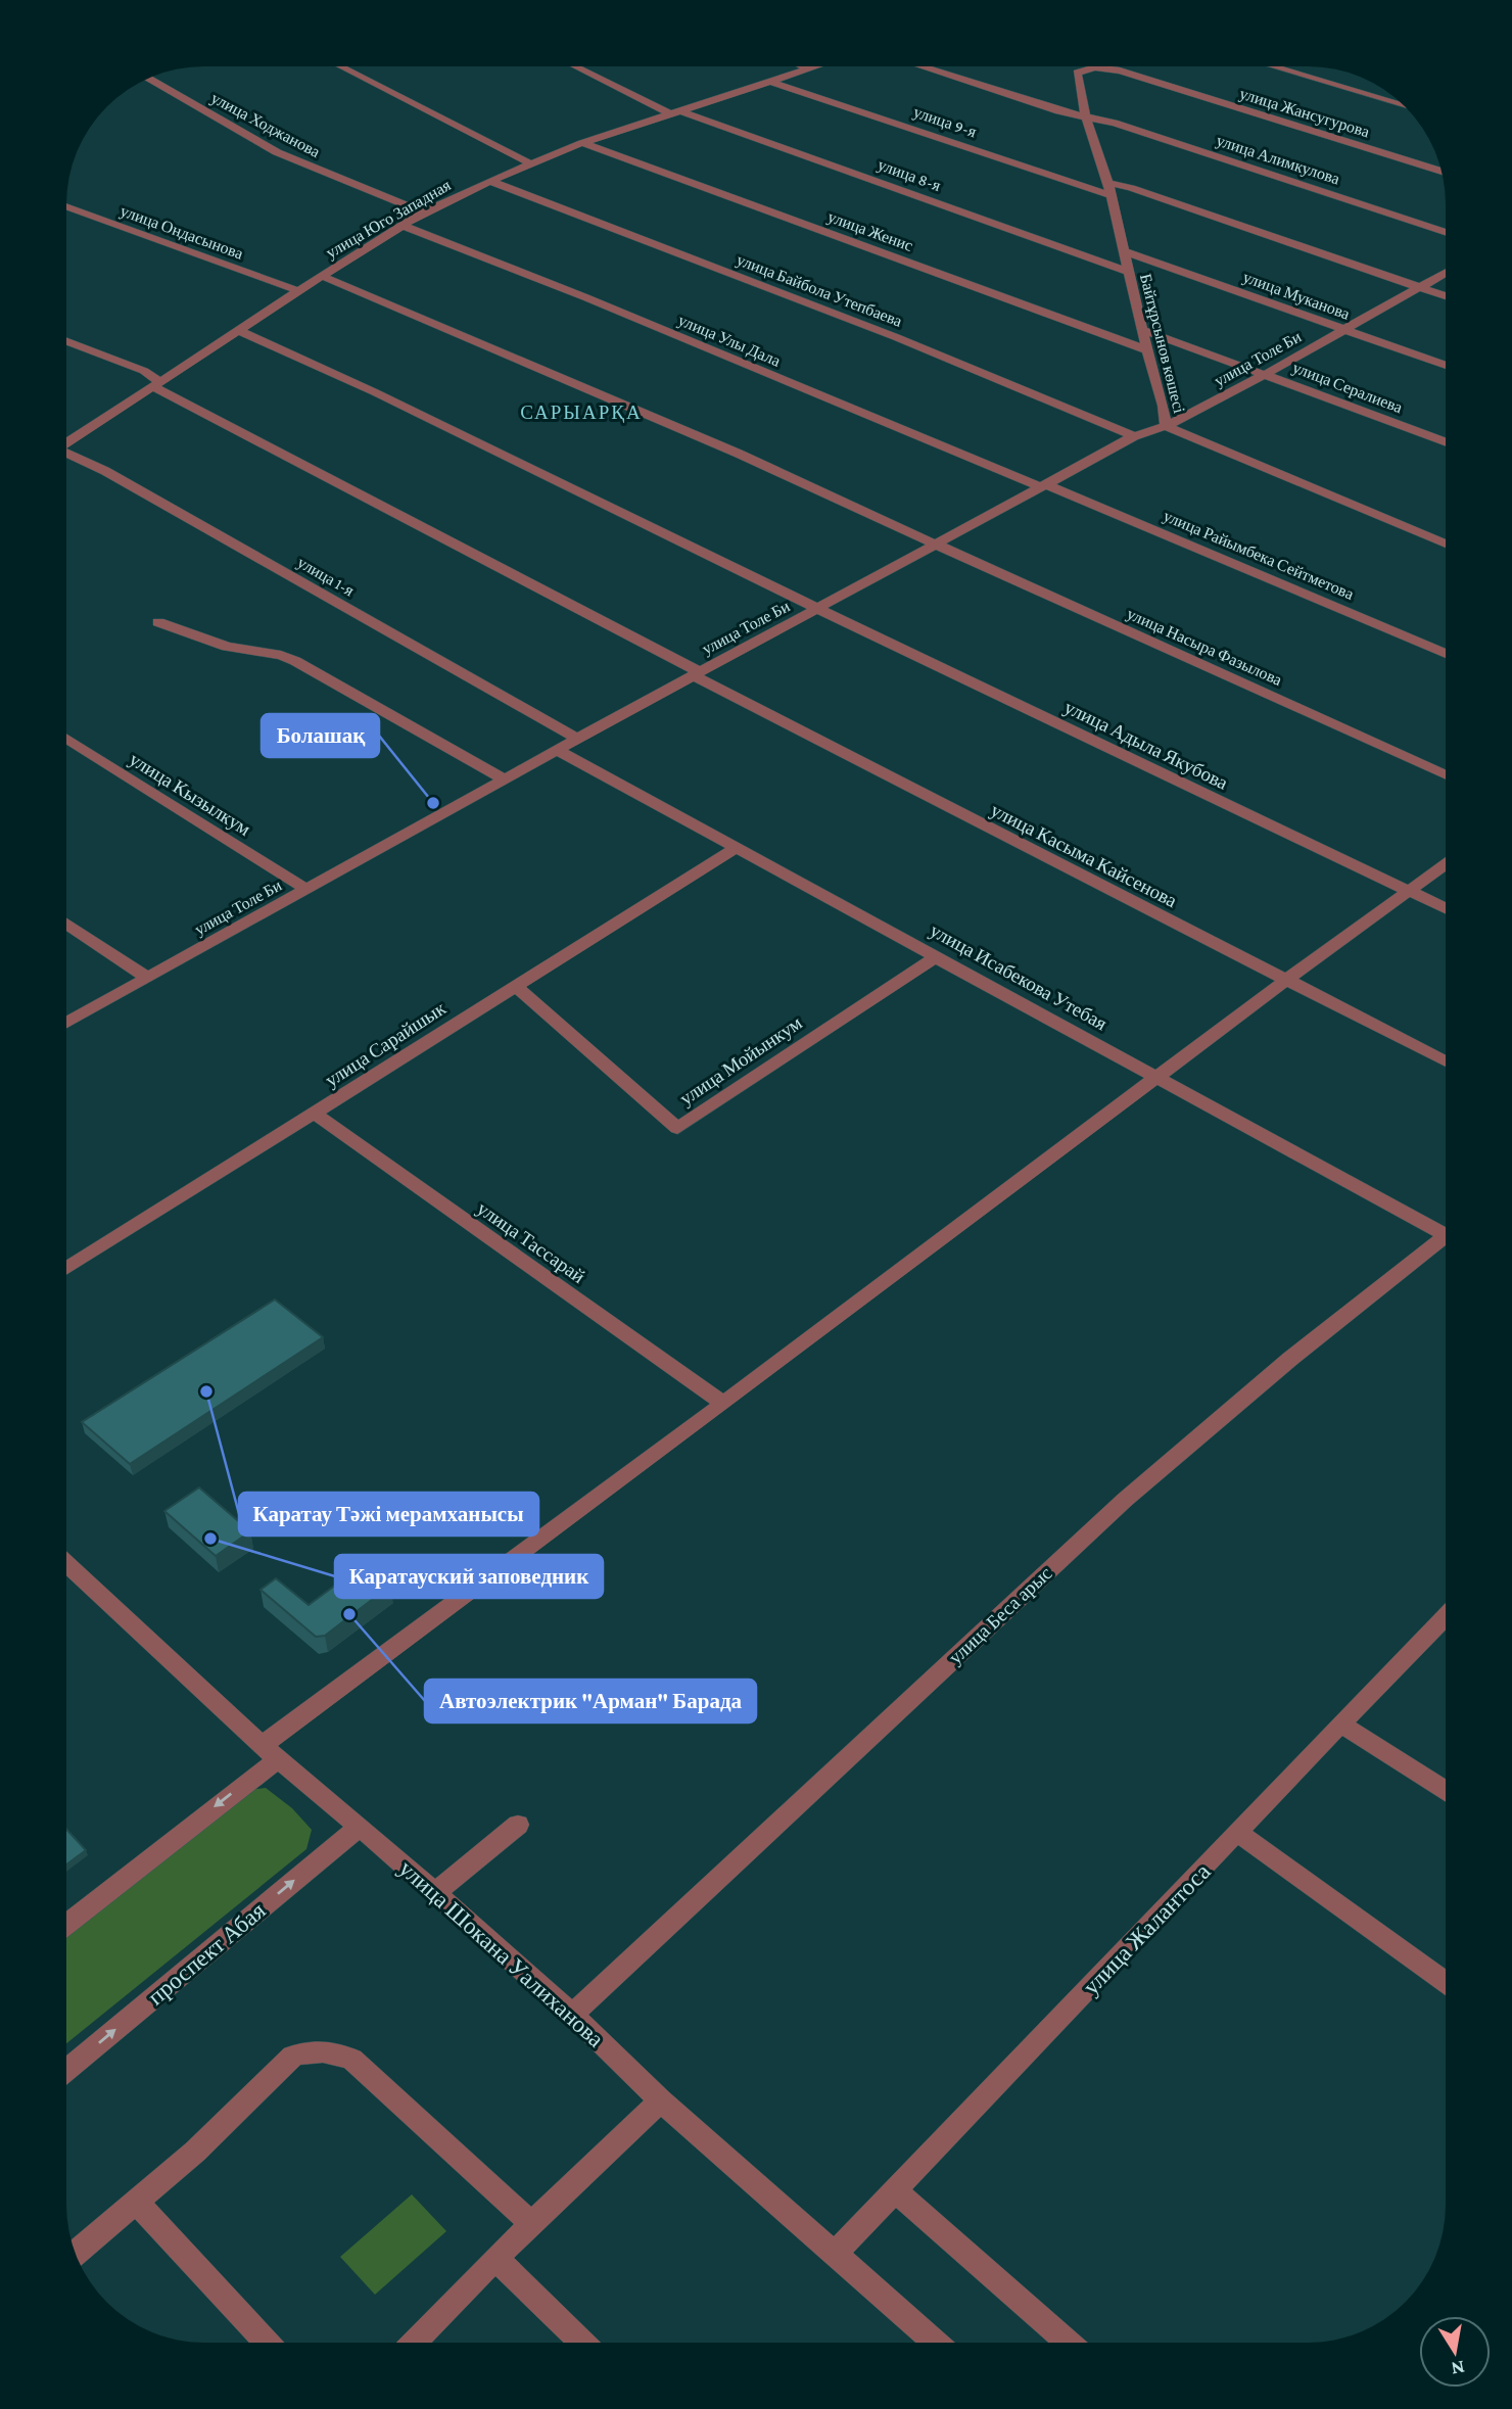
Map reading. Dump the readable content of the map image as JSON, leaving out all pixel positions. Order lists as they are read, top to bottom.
{
  "streets": {
    "street": [
      "улица Жансугурова",
      "улица 9-я",
      "улица Ходжанова",
      "улица Алимкулова",
      "улица 8-я",
      "улица Юго Западная",
      "улица Женис",
      "улица Ондасынова",
      "улица Байбола Утепбаева",
      "улица Муканова",
      "улица Улы Дала",
      "Байтұрсынов көшесі",
      "улица Толе Би",
      "улица Сералиева",
      "улица Райымбека Сейтметова",
      "улица 1-я",
      "улица Насыра Фазылова",
      "улица Адыла Якубова",
      "улица Кызылкум",
      "улица Касыма Кайсенова",
      "улица Исабекова Утебая",
      "улица Сарайшык",
      "улица Мойынкум",
      "улица Тассарай",
      "улица Беса арыс",
      "улица Жалантоса",
      "проспект Абая",
      "улица Шокана Уалиханова"
    ]
  },
  "crossings": [
    ["улица Жансугурова", "Байтұрсынов көшесі"],
    ["улица 9-я", "улица Юго Западная"],
    ["улица 9-я", "Байтұрсынов көшесі"],
    ["улица 9-я", "улица Толе Би"],
    ["улица Ходжанова", "улица Юго Западная"],
    ["улица Алимкулова", "Байтұрсынов көшесі"],
    ["улица 8-я", "улица Юго Западная"],
    ["улица 8-я", "Байтұрсынов көшесі"],
    ["улица Юго Западная", "улица Женис"],
    ["улица Юго Западная", "улица Ондасынова"],
    ["улица Юго Западная", "улица Байбола Утепбаева"],
    ["улица Юго Западная", "улица Улы Дала"],
    ["улица Юго Западная", "улица Насыра Фазылова"],
    ["улица Юго Западная", "улица Адыла Якубова"],
    ["улица Юго Западная", "улица Касыма Кайсенова"],
    ["улица Женис", "Байтұрсынов көшесі"],
    ["улица Байбола Утепбаева", "улица Толе Би"],
    ["улица Муканова", "Байтұрсынов көшесі"],
    ["улица Муканова", "улица Толе Би"],
    ["улица Улы Дала", "улица Толе Би"],
    ["улица Улы Дала", "улица Райымбека Сейтметова"],
    ["Байтұрсынов көшесі", "улица Толе Би"],
    ["Байтұрсынов көшесі", "улица Сералиева"],
    ["улица Толе Би", "улица Сералиева"],
    ["улица Толе Би", "улица Райымбека Сейтметова"],
    ["улица Толе Би", "улица 1-я"],
    ["улица Толе Би", "улица Насыра Фазылова"],
    ["улица Толе Би", "улица Адыла Якубова"],
    ["улица Толе Би", "улица Кызылкум"],
    ["улица Толе Би", "улица Касыма Кайсенова"],
    ["улица Толе Би", "улица Исабекова Утебая"],
    ["улица Исабекова Утебая", "улица Сарайшык"],
    ["улица Исабекова Утебая", "улица Мойынкум"],
    ["улица Сарайшык", "улица Мойынкум"],
    ["улица Сарайшык", "улица Тассарай"],
    ["улица Беса арыс", "улица Шокана Уалиханова"],
    ["улица Жалантоса", "улица Шокана Уалиханова"],
    ["проспект Абая", "улица Шокана Уалиханова"]
  ],
  "districts": ["САРЫАРҚА"],
  "places": [
    "Болашақ",
    "Каратау Тәжі мерамханысы",
    "Каратауский заповедник",
    "Автоэлектрик \"Арман\" Барада"
  ],
  "north": "bottom"
}
